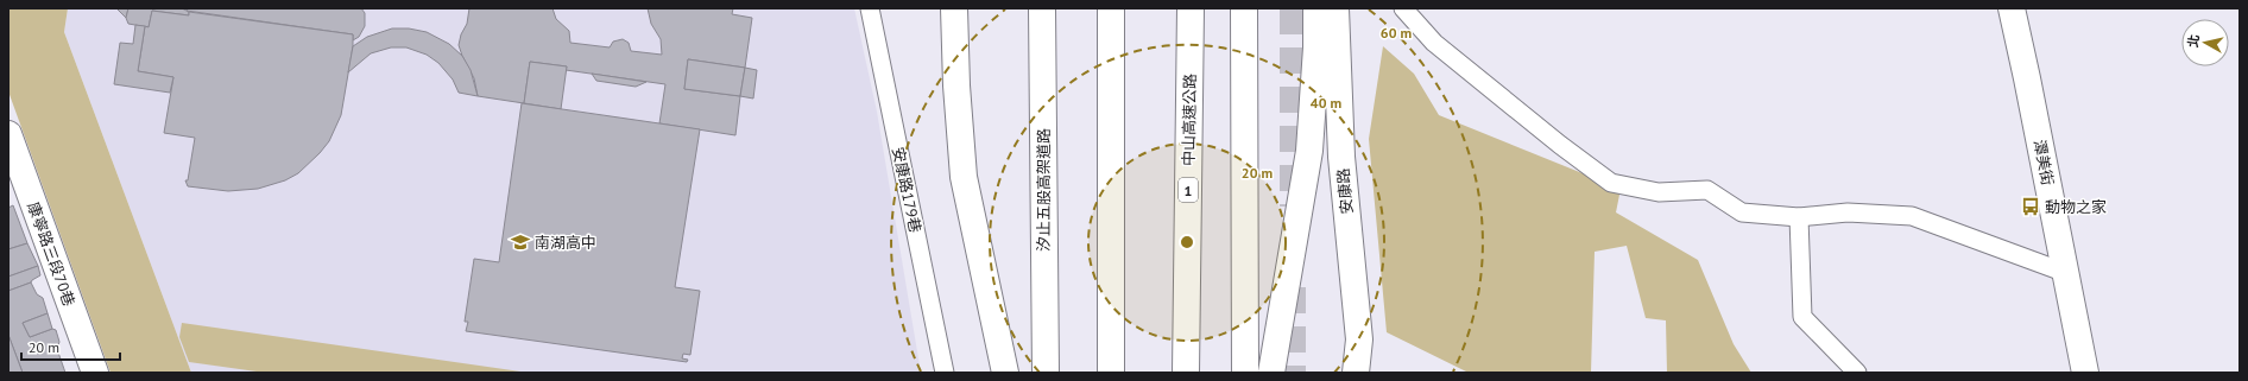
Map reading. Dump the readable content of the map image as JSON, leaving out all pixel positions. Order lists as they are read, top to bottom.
{
  "streets": {
    "main road": [
      "中山高速公路",
      "潭美街",
      "汐止五股高架道路",
      "1",
      "安康路",
      "康寧路三段70巷"
    ],
    "lane": ["安康路179巷"]
  },
  "places": {
    "bus stop": ["動物之家"],
    "school or university": ["南湖高中"]
  },
  "scale_bar": "20 m",
  "north": "left",
  "rings": ["60 m", "40 m", "20 m"]
}
